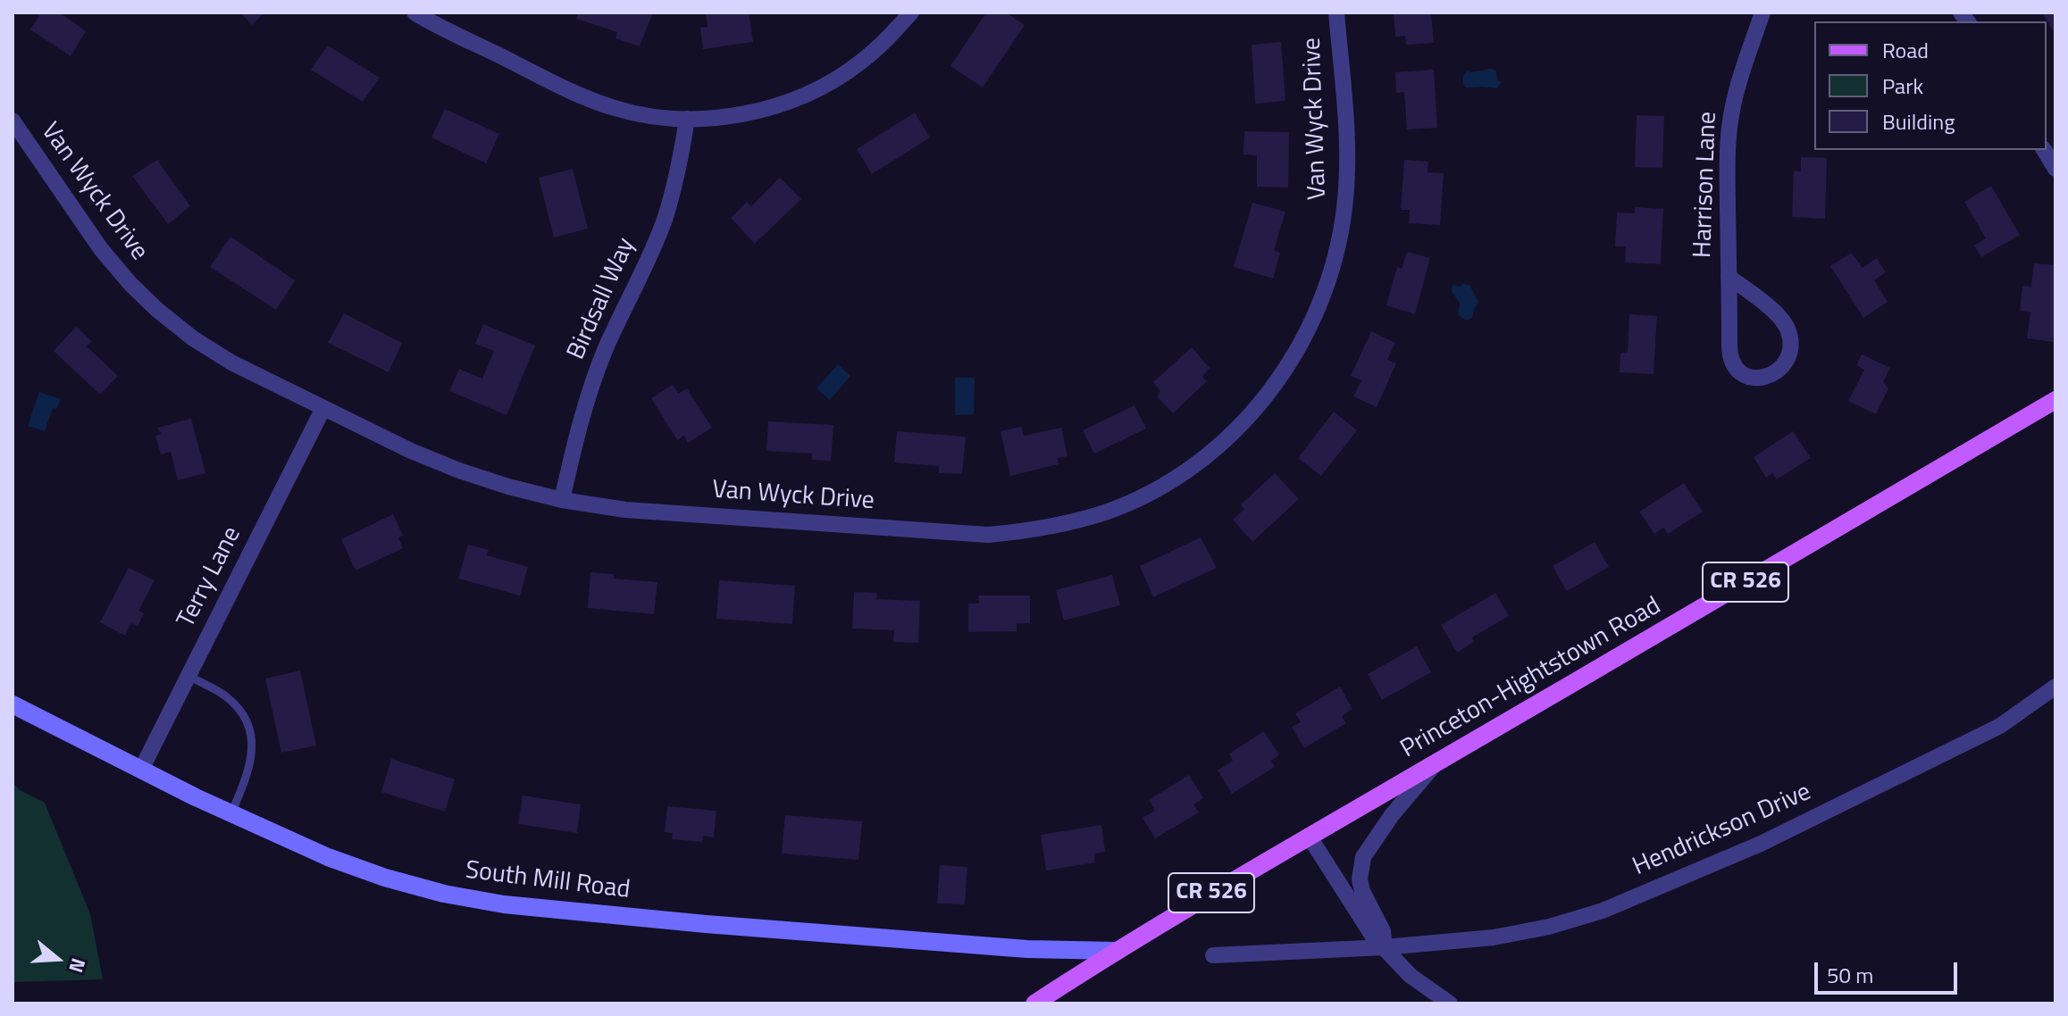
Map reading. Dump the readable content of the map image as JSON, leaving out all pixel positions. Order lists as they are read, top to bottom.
{
  "streets": {
    "main road": ["CR 526", "Princeton-Hightstown Road", "South Mill Road"],
    "street": [
      "Van Wyck Drive",
      "Harrison Lane",
      "Birdsall Way",
      "Terry Lane",
      "Hendrickson Drive"
    ]
  },
  "crossings": [
    ["Van Wyck Drive", "Birdsall Way"],
    ["Van Wyck Drive", "Terry Lane"],
    ["Terry Lane", "South Mill Road"],
    ["Princeton-Hightstown Road", "South Mill Road"]
  ],
  "legend": ["Road", "Park", "Building"],
  "scale_bar": "50 m",
  "north": "right"
}
